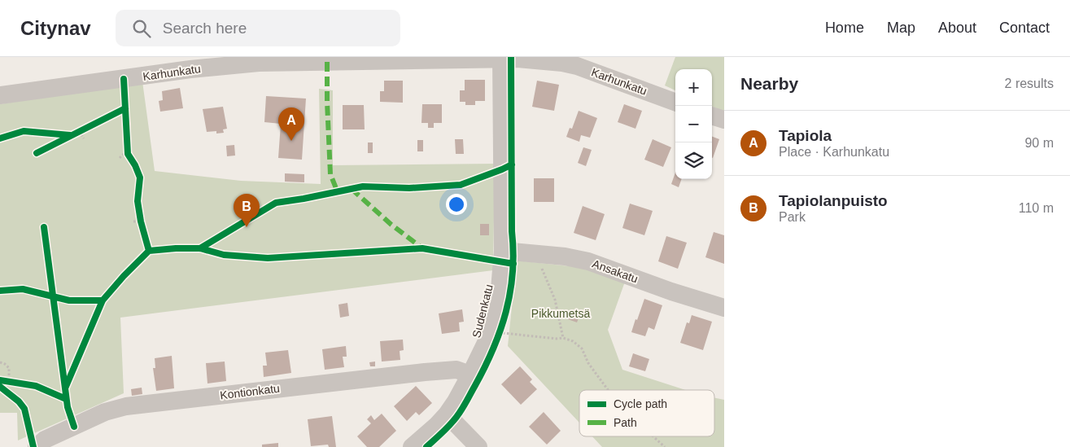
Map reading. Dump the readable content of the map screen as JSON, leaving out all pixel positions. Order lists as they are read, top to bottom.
{
  "streets": {
    "street": [
      "Karhunkatu",
      "Ansakatu",
      "Sudenkatu",
      "Kontionkatu"
    ]
  },
  "crossings": [
    ["Karhunkatu", "Sudenkatu"],
    ["Ansakatu", "Sudenkatu"],
    ["Sudenkatu", "Kontionkatu"]
  ],
  "parks": ["Pikkumetsä"],
  "legend": ["Cycle path", "Path"],
  "page": {
    "header": "Citynav",
    "search": "Search here",
    "nav": [
      "Home",
      "Map",
      "About",
      "Contact"
    ],
    "heading": ["Nearby", "2 results"],
    "map_buttons": ["+", "−"],
    "pins": ["A", "B"],
    "list": [
      {
        "mark": "A",
        "name": "Tapiola",
        "note": "Place · Karhunkatu",
        "value": "90 m"
      },
      {
        "mark": "B",
        "name": "Tapiolanpuisto",
        "note": "Park",
        "value": "110 m"
      }
    ]
  }
}
